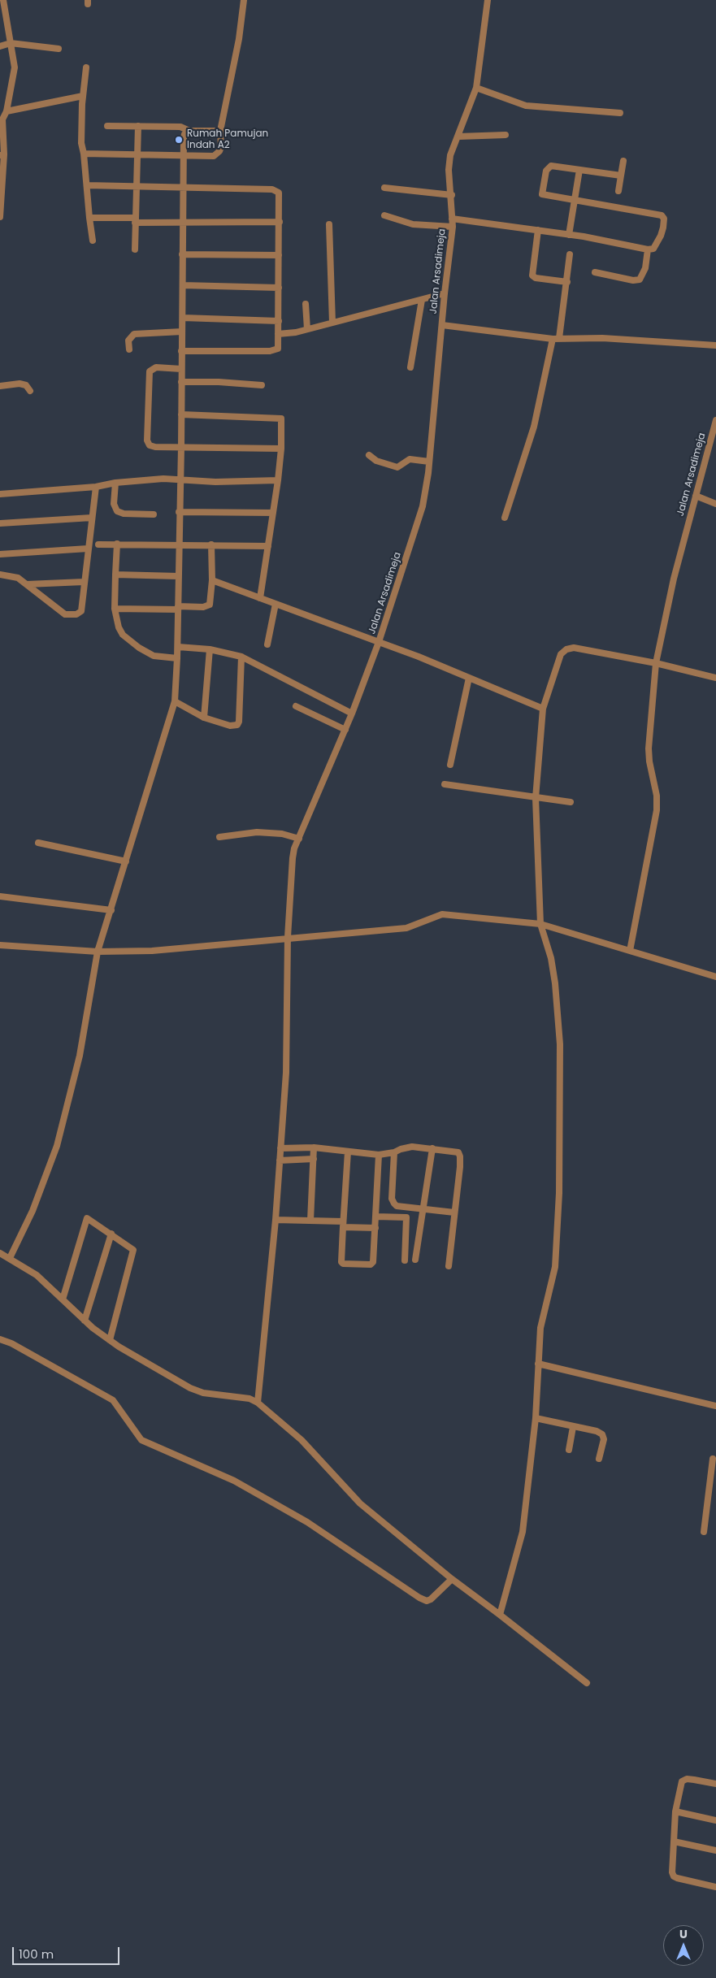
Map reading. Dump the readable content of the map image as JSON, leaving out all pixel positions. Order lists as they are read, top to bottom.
{
  "streets": {
    "street": ["Jalan Arsadimeja"]
  },
  "places": ["Rumah Pamujan Indah A2"],
  "scale_bar": "100 m",
  "north": "top"
}
